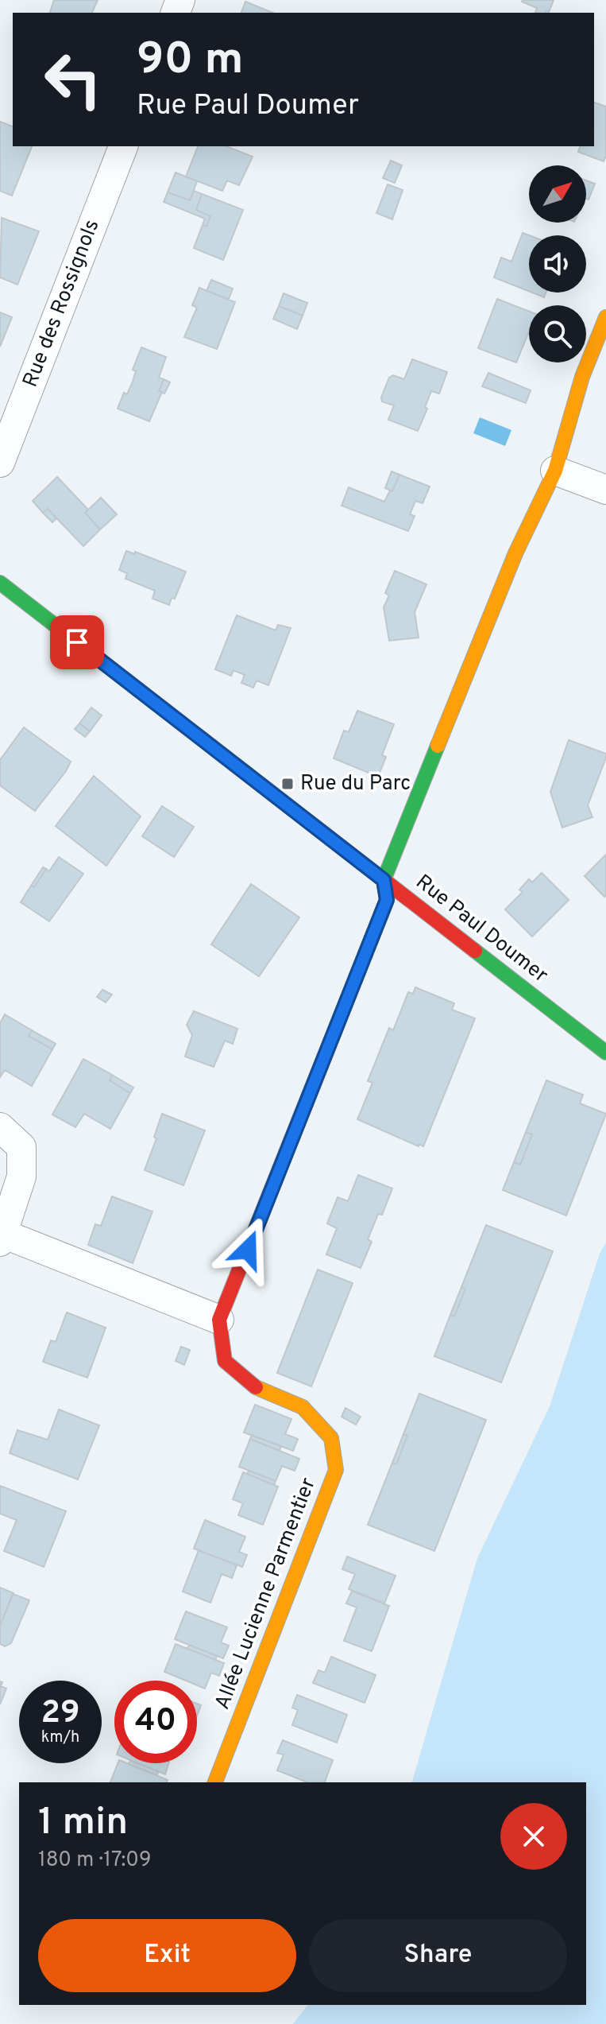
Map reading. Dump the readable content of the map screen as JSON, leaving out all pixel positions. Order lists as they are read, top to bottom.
{
  "streets": {
    "street": ["Rue des Rossignols", "Rue Paul Doumer", "Allée Lucienne Parmentier"]
  },
  "places": {
    "transit": ["Rue du Parc"]
  },
  "north": "top right",
  "page": {
    "turn": ["90 m", "Rue Paul Doumer"],
    "speed": "29 km/h",
    "limit": "40",
    "heading": ["1 min", "180 m · 17:09"],
    "buttons": ["Exit", "Share"]
  }
}
